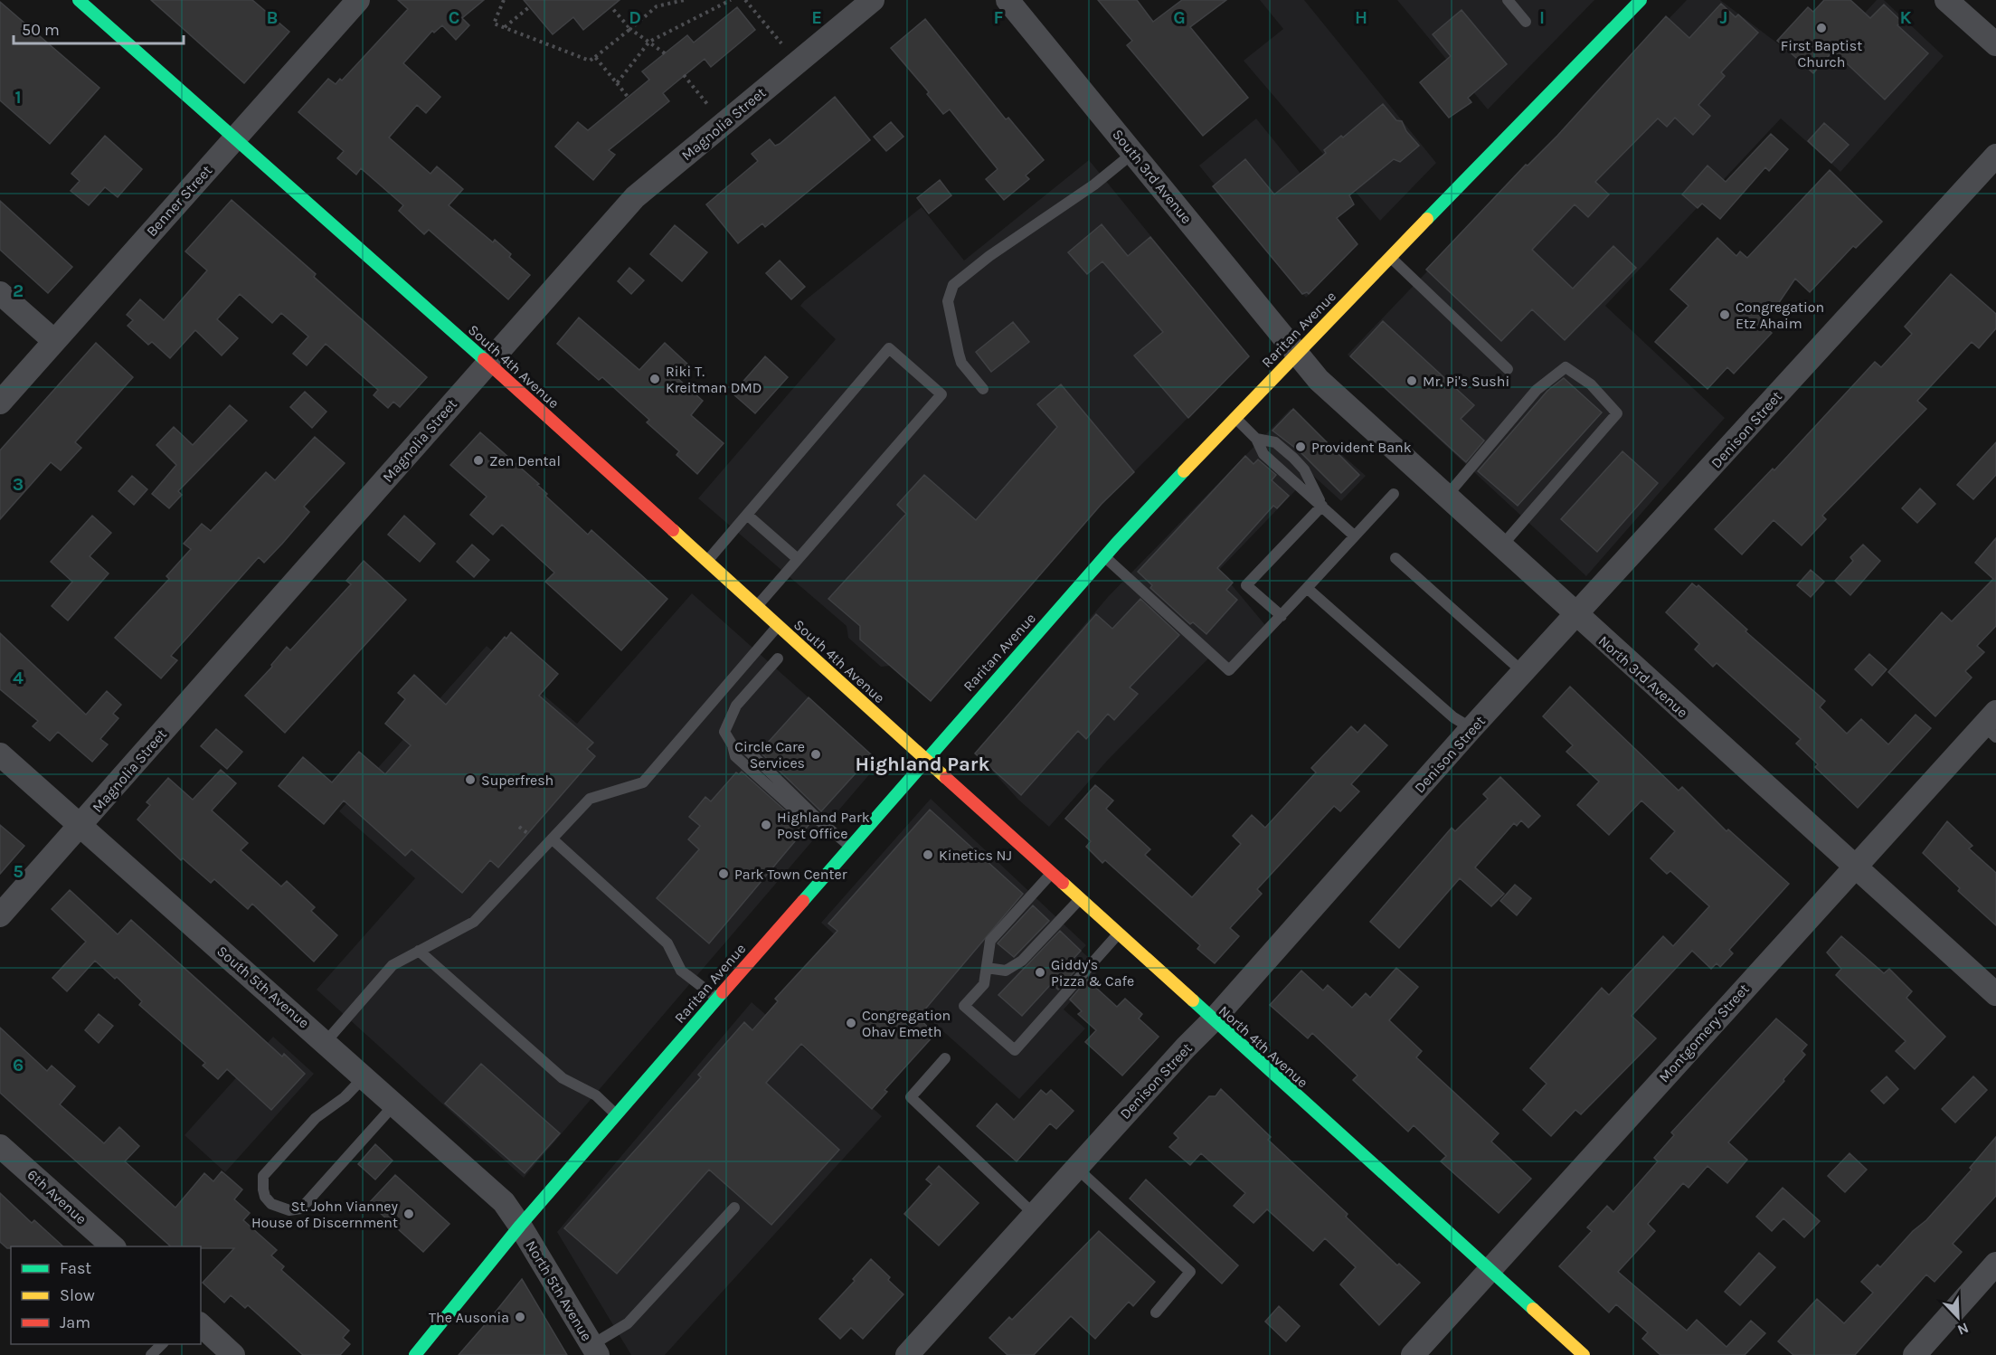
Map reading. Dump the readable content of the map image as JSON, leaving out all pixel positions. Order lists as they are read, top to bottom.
{
  "streets": {
    "street": [
      "Magnolia Street",
      "South 3rd Avenue",
      "Benner Street",
      "Raritan Avenue",
      "South 4th Avenue",
      "Denison Street",
      "North 3rd Avenue",
      "South 5th Avenue",
      "Montgomery Street",
      "North 4th Avenue",
      "6th Avenue",
      "North 5th Avenue"
    ]
  },
  "crossings": [
    ["Magnolia Street", "South 4th Avenue"],
    ["Magnolia Street", "South 5th Avenue"],
    ["South 3rd Avenue", "Raritan Avenue"],
    ["South 3rd Avenue", "North 3rd Avenue"],
    ["Benner Street", "South 4th Avenue"],
    ["Raritan Avenue", "South 4th Avenue"],
    ["Raritan Avenue", "North 3rd Avenue"],
    ["Raritan Avenue", "South 5th Avenue"],
    ["Raritan Avenue", "North 4th Avenue"],
    ["Raritan Avenue", "North 5th Avenue"],
    ["South 4th Avenue", "North 4th Avenue"],
    ["Denison Street", "North 3rd Avenue"],
    ["Denison Street", "North 4th Avenue"],
    ["North 3rd Avenue", "Montgomery Street"],
    ["South 5th Avenue", "North 5th Avenue"],
    ["Montgomery Street", "North 4th Avenue"]
  ],
  "districts": ["Highland Park"],
  "places": [
    "First Baptist Church",
    "Congregation Etz Ahaim",
    "Riki T. Kreitman DMD",
    "Mr. Pi's Sushi",
    "Provident Bank",
    "Zen Dental",
    "Circle Care Services",
    "Superfresh",
    "Highland Park Post Office",
    "Kinetics NJ",
    "Park Town Center",
    "Giddy's Pizza & Cafe",
    "Congregation Ohav Emeth",
    "St. John Vianney House of Discernment",
    "The Ausonia"
  ],
  "legend": ["Fast", "Slow", "Jam"],
  "scale_bar": "50 m",
  "north": "bottom right",
  "grid": {
    "columns": [
      "B",
      "C",
      "D",
      "E",
      "F",
      "G",
      "H",
      "I",
      "J",
      "K"
    ],
    "rows": [
      "1",
      "2",
      "3",
      "4",
      "5",
      "6"
    ]
  }
}
